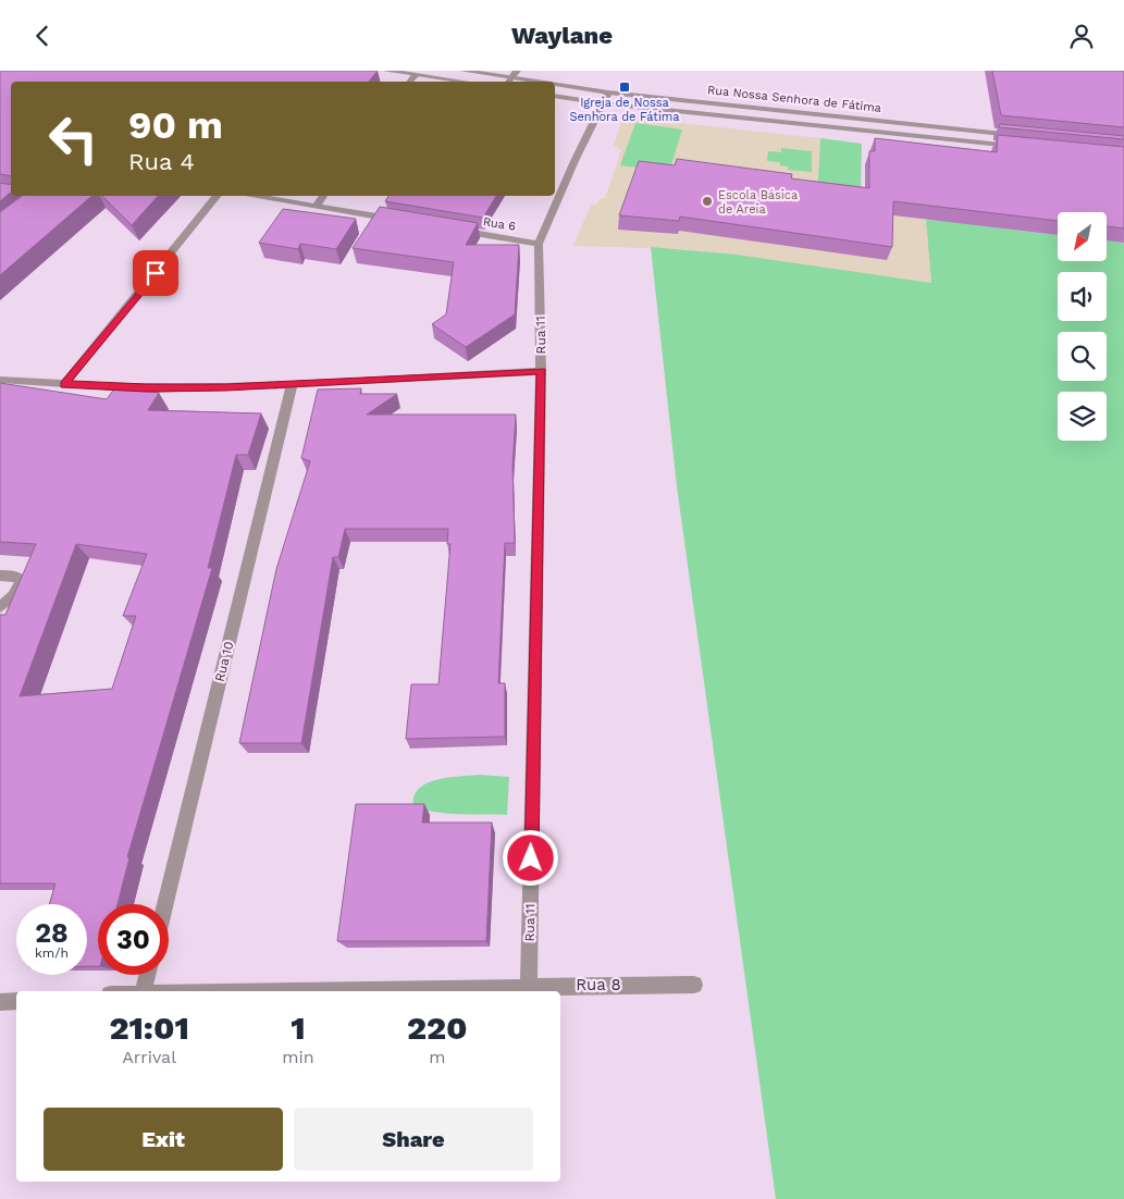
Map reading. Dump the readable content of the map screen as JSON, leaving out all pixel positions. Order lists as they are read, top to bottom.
{
  "streets": {
    "street": [
      "Rua Nossa Senhora de Fátima",
      "Rua 6",
      "Rua 11",
      "Rua 10",
      "Rua 8"
    ]
  },
  "crossings": [
    ["Rua Nossa Senhora de Fátima", "Rua 11"],
    ["Rua 6", "Rua 11"],
    ["Rua 11", "Rua 8"]
  ],
  "places": {
    "transit": ["Igreja de Nossa Senhora de Fátima"],
    "other": ["Escola Básica de Areia"]
  },
  "north": "bottom left",
  "page": {
    "header": "Waylane",
    "turn": ["90 m", "Rua 4"],
    "speed": "28 km/h",
    "limit": "30",
    "eta": [
      "21:01",
      "Arrival",
      "1",
      "min",
      "220",
      "m"
    ],
    "buttons": ["Exit", "Share"]
  }
}
